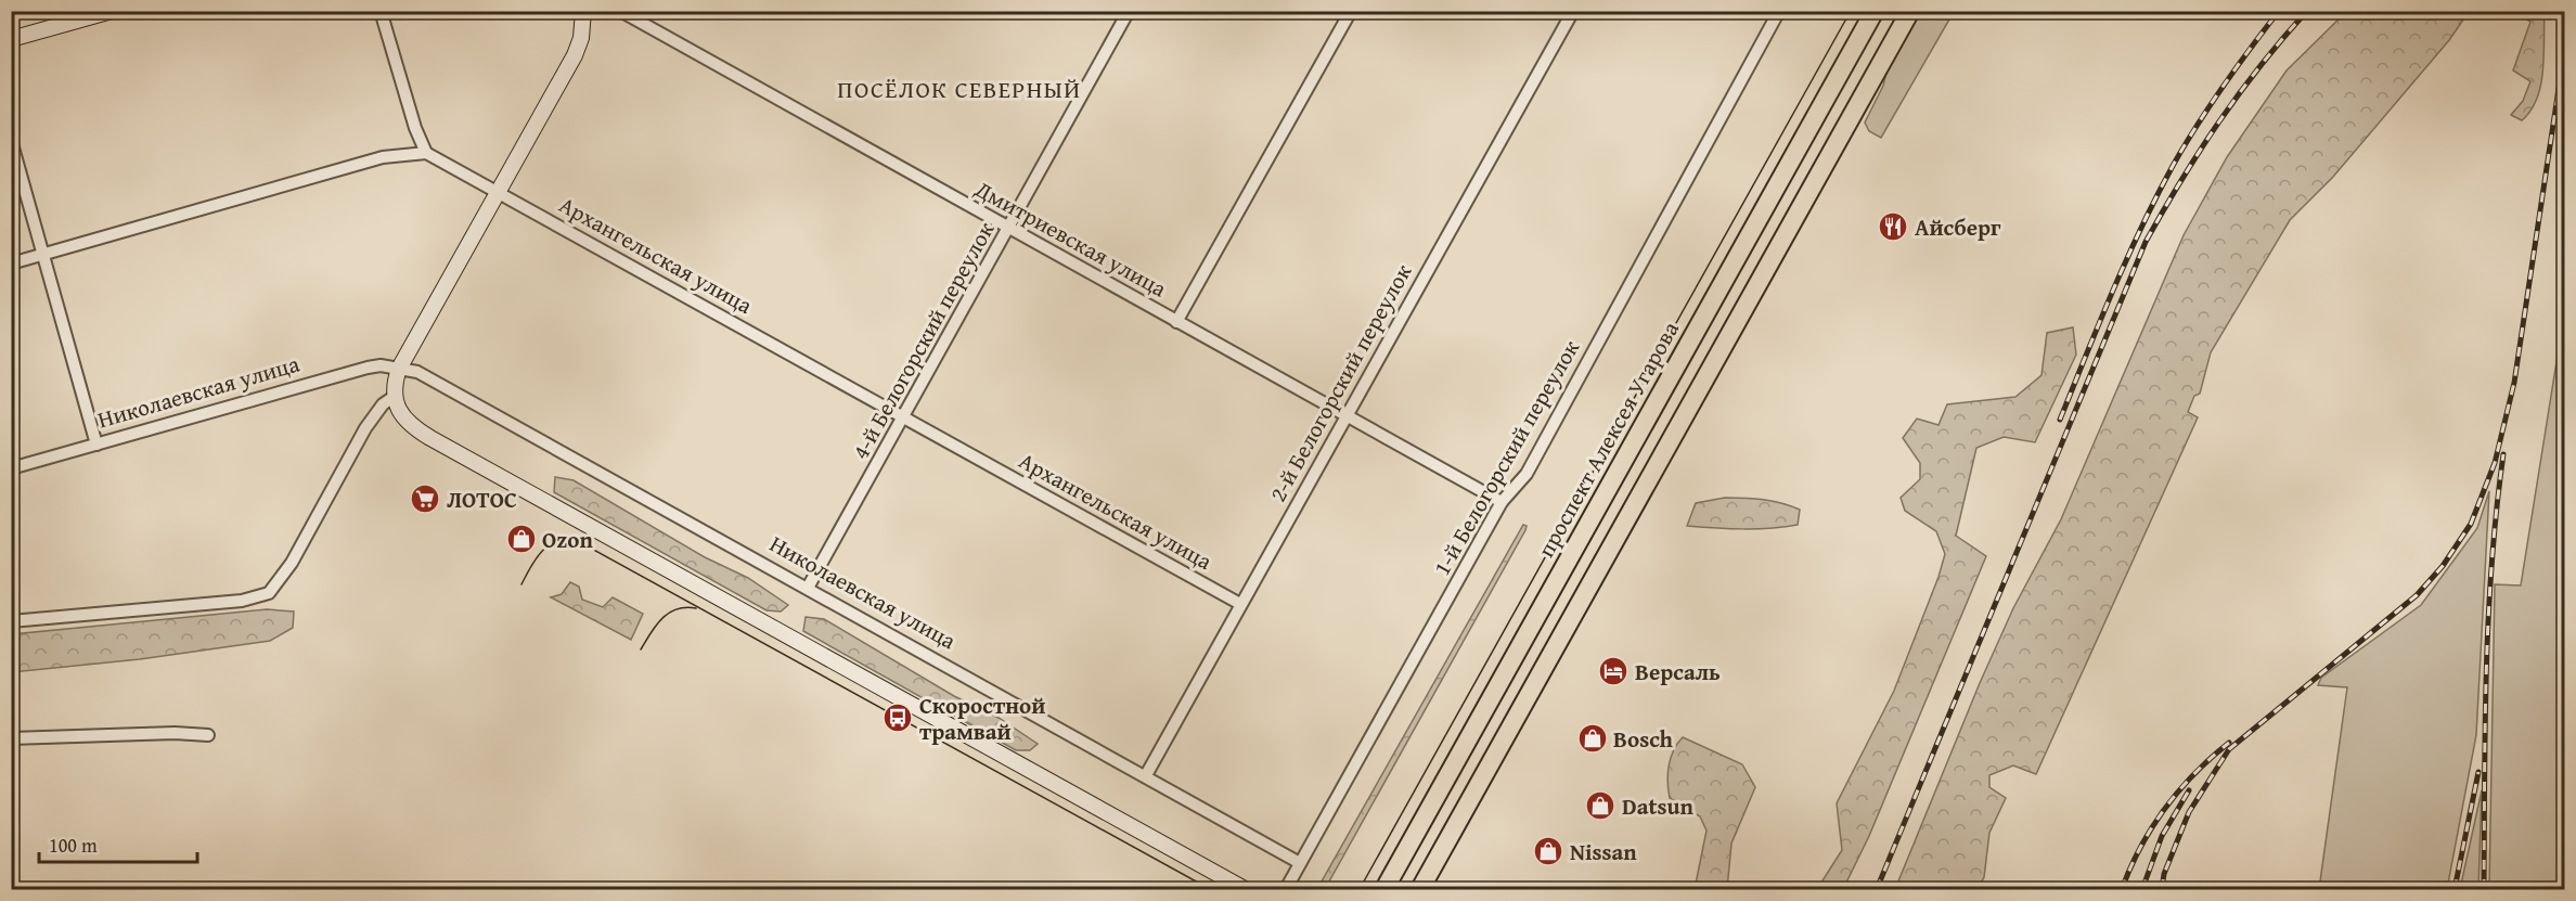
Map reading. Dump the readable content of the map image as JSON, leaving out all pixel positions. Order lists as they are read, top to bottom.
{
  "streets": {
    "main road": ["проспект Алексея Угарова"],
    "street": [
      "Дмитриевская улица",
      "Архангельская улица",
      "4-й Белогорский переулок",
      "2-й Белогорский переулок",
      "Николаевская улица",
      "1-й Белогорский переулок"
    ]
  },
  "crossings": [
    ["Дмитриевская улица", "4-й Белогорский переулок"],
    ["Дмитриевская улица", "2-й Белогорский переулок"],
    ["Дмитриевская улица", "1-й Белогорский переулок"],
    ["Архангельская улица", "4-й Белогорский переулок"],
    ["Архангельская улица", "2-й Белогорский переулок"],
    ["4-й Белогорский переулок", "Николаевская улица"],
    ["2-й Белогорский переулок", "Николаевская улица"],
    ["Николаевская улица", "1-й Белогорский переулок"]
  ],
  "districts": ["ПОСЁЛОК СЕВЕРНЫЙ"],
  "places": {
    "restaurant": ["Айсберг"],
    "supermarket": ["ЛОТОС"],
    "shop": [
      "Ozon",
      "Bosch",
      "Datsun",
      "Nissan"
    ],
    "hotel": ["Версаль"],
    "bus stop": ["Скоростной трамвай"]
  },
  "scale_bar": "100 m"
}
